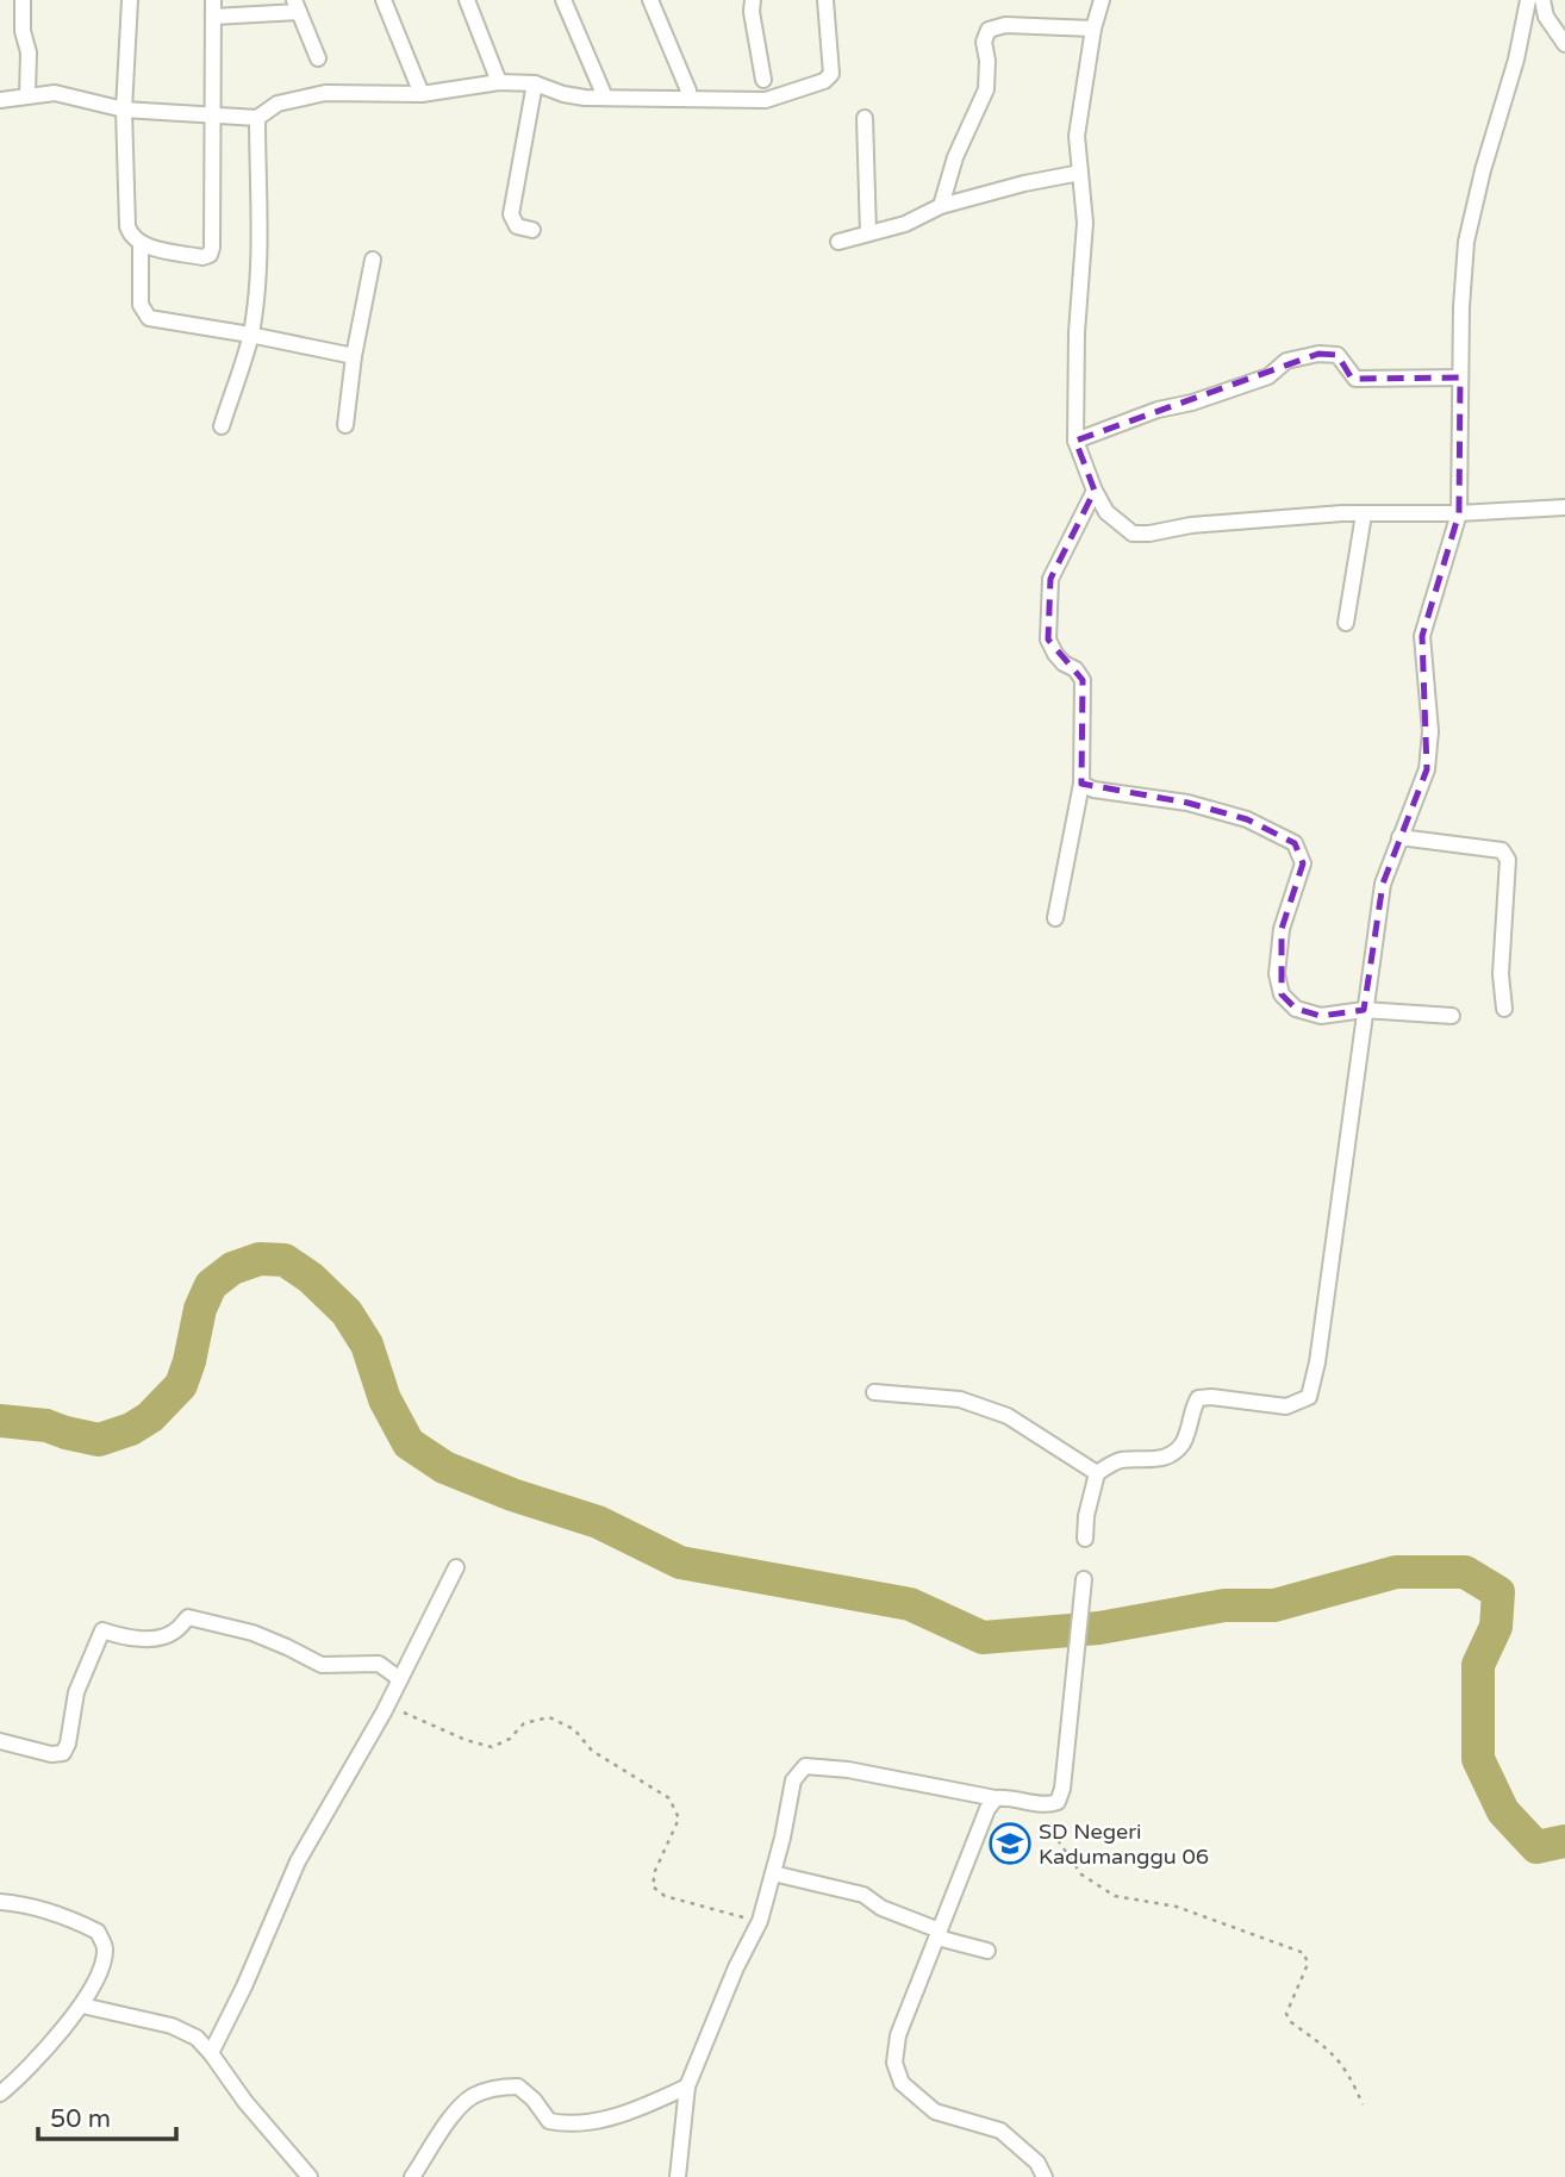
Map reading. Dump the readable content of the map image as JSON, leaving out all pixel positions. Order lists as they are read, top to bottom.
{
  "places": {
    "school or university": ["SD Negeri Kadumanggu 06"]
  },
  "scale_bar": "50 m"
}
